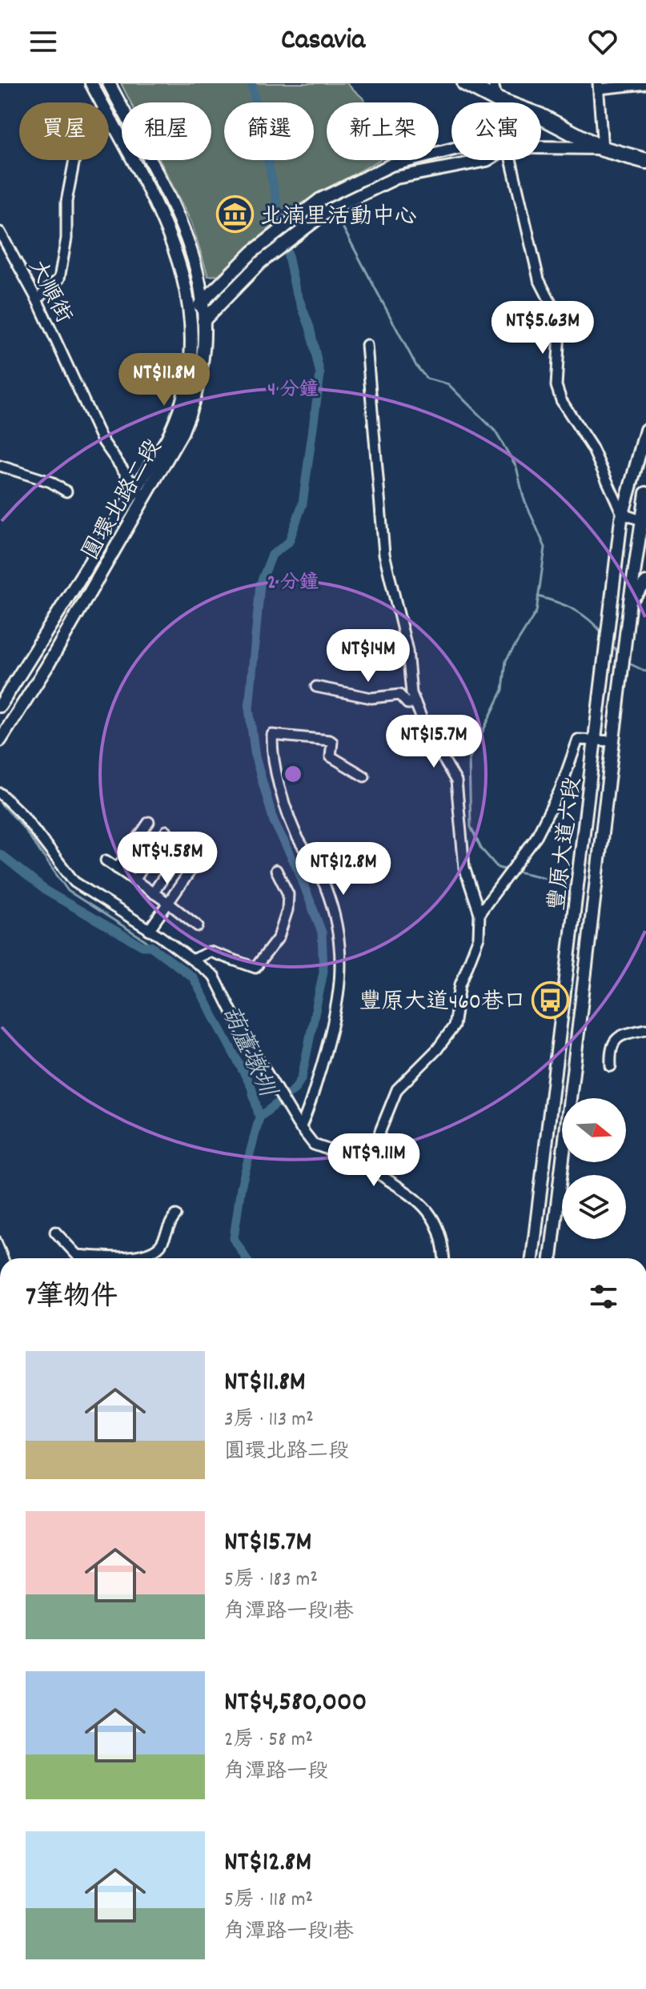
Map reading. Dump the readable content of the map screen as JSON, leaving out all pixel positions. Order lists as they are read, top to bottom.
{
  "streets": {
    "street": ["大順街", "圓環北路二段", "豐原大道六段"]
  },
  "crossings": [
    ["大順街", "圓環北路二段"]
  ],
  "water": ["葫蘆墩圳"],
  "places": {
    "museum": ["北湳里活動中心"],
    "bus stop": ["豐原大道460巷口"]
  },
  "north": "right",
  "page": {
    "header": "Casavia",
    "chip": [
      "買屋",
      "租屋",
      "篩選",
      "新上架",
      "公寓"
    ],
    "price": [
      "NT$5.63M",
      "NT$11.8M",
      "NT$14M",
      "NT$15.7M",
      "NT$4.58M",
      "NT$12.8M",
      "NT$9.11M"
    ],
    "heading": "7筆物件",
    "list": [
      {
        "name": "NT$11.8M",
        "note": "3房 · 113 m² · 圓環北路二段"
      },
      {
        "name": "NT$15.7M",
        "note": "5房 · 183 m² · 角潭路一段1巷"
      },
      {
        "name": "NT$4,580,000",
        "note": "2房 · 58 m² · 角潭路一段"
      },
      {
        "name": "NT$12.8M",
        "note": "5房 · 118 m² · 角潭路一段1巷"
      }
    ]
  },
  "rings": ["4 分鐘", "2 分鐘"]
}
